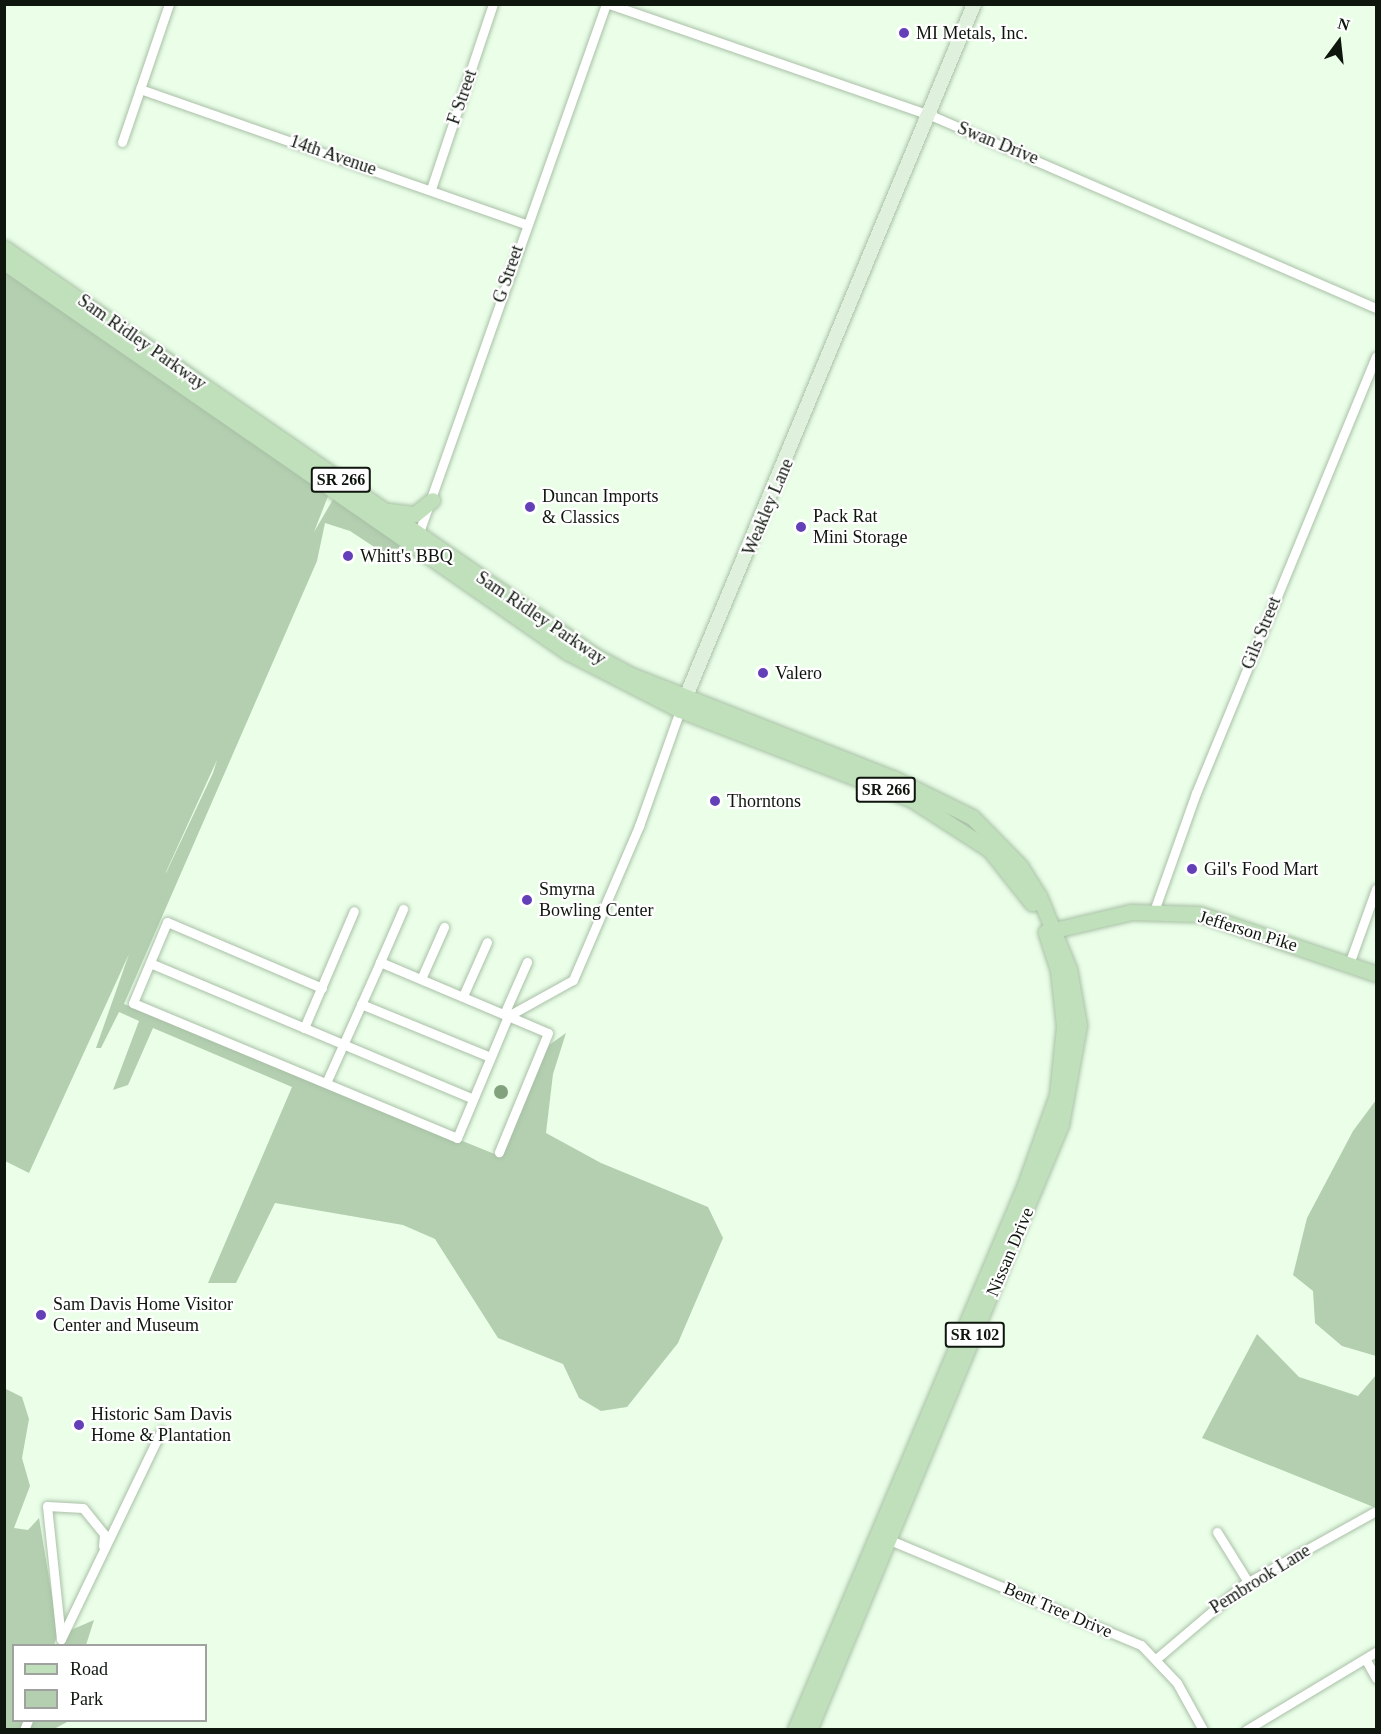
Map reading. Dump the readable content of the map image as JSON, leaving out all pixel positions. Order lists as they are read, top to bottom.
{
  "streets": {
    "main road": [
      "Sam Ridley Parkway",
      "SR 266",
      "Weakley Lane",
      "Jefferson Pike",
      "Nissan Drive",
      "SR 102"
    ],
    "street": [
      "F Street",
      "Swan Drive",
      "14th Avenue",
      "G Street",
      "Gils Street",
      "Pembrook Lane",
      "Bent Tree Drive"
    ]
  },
  "crossings": [
    ["F Street", "14th Avenue"],
    ["Swan Drive", "G Street"],
    ["Swan Drive", "Weakley Lane"],
    ["14th Avenue", "G Street"],
    ["G Street", "Sam Ridley Parkway"],
    ["Sam Ridley Parkway", "Weakley Lane"],
    ["Sam Ridley Parkway", "Jefferson Pike"],
    ["Sam Ridley Parkway", "Nissan Drive"],
    ["Gils Street", "Jefferson Pike"],
    ["Jefferson Pike", "Nissan Drive"],
    ["Nissan Drive", "Bent Tree Drive"],
    ["Pembrook Lane", "Bent Tree Drive"]
  ],
  "places": [
    "MI Metals, Inc.",
    "Duncan Imports & Classics",
    "Pack Rat Mini Storage",
    "Whitt's BBQ",
    "Valero",
    "Thorntons",
    "Gil's Food Mart",
    "Smyrna Bowling Center",
    "Sam Davis Home Visitor Center and Museum",
    "Historic Sam Davis Home & Plantation"
  ],
  "legend": ["Road", "Park"],
  "north": "top"
}
